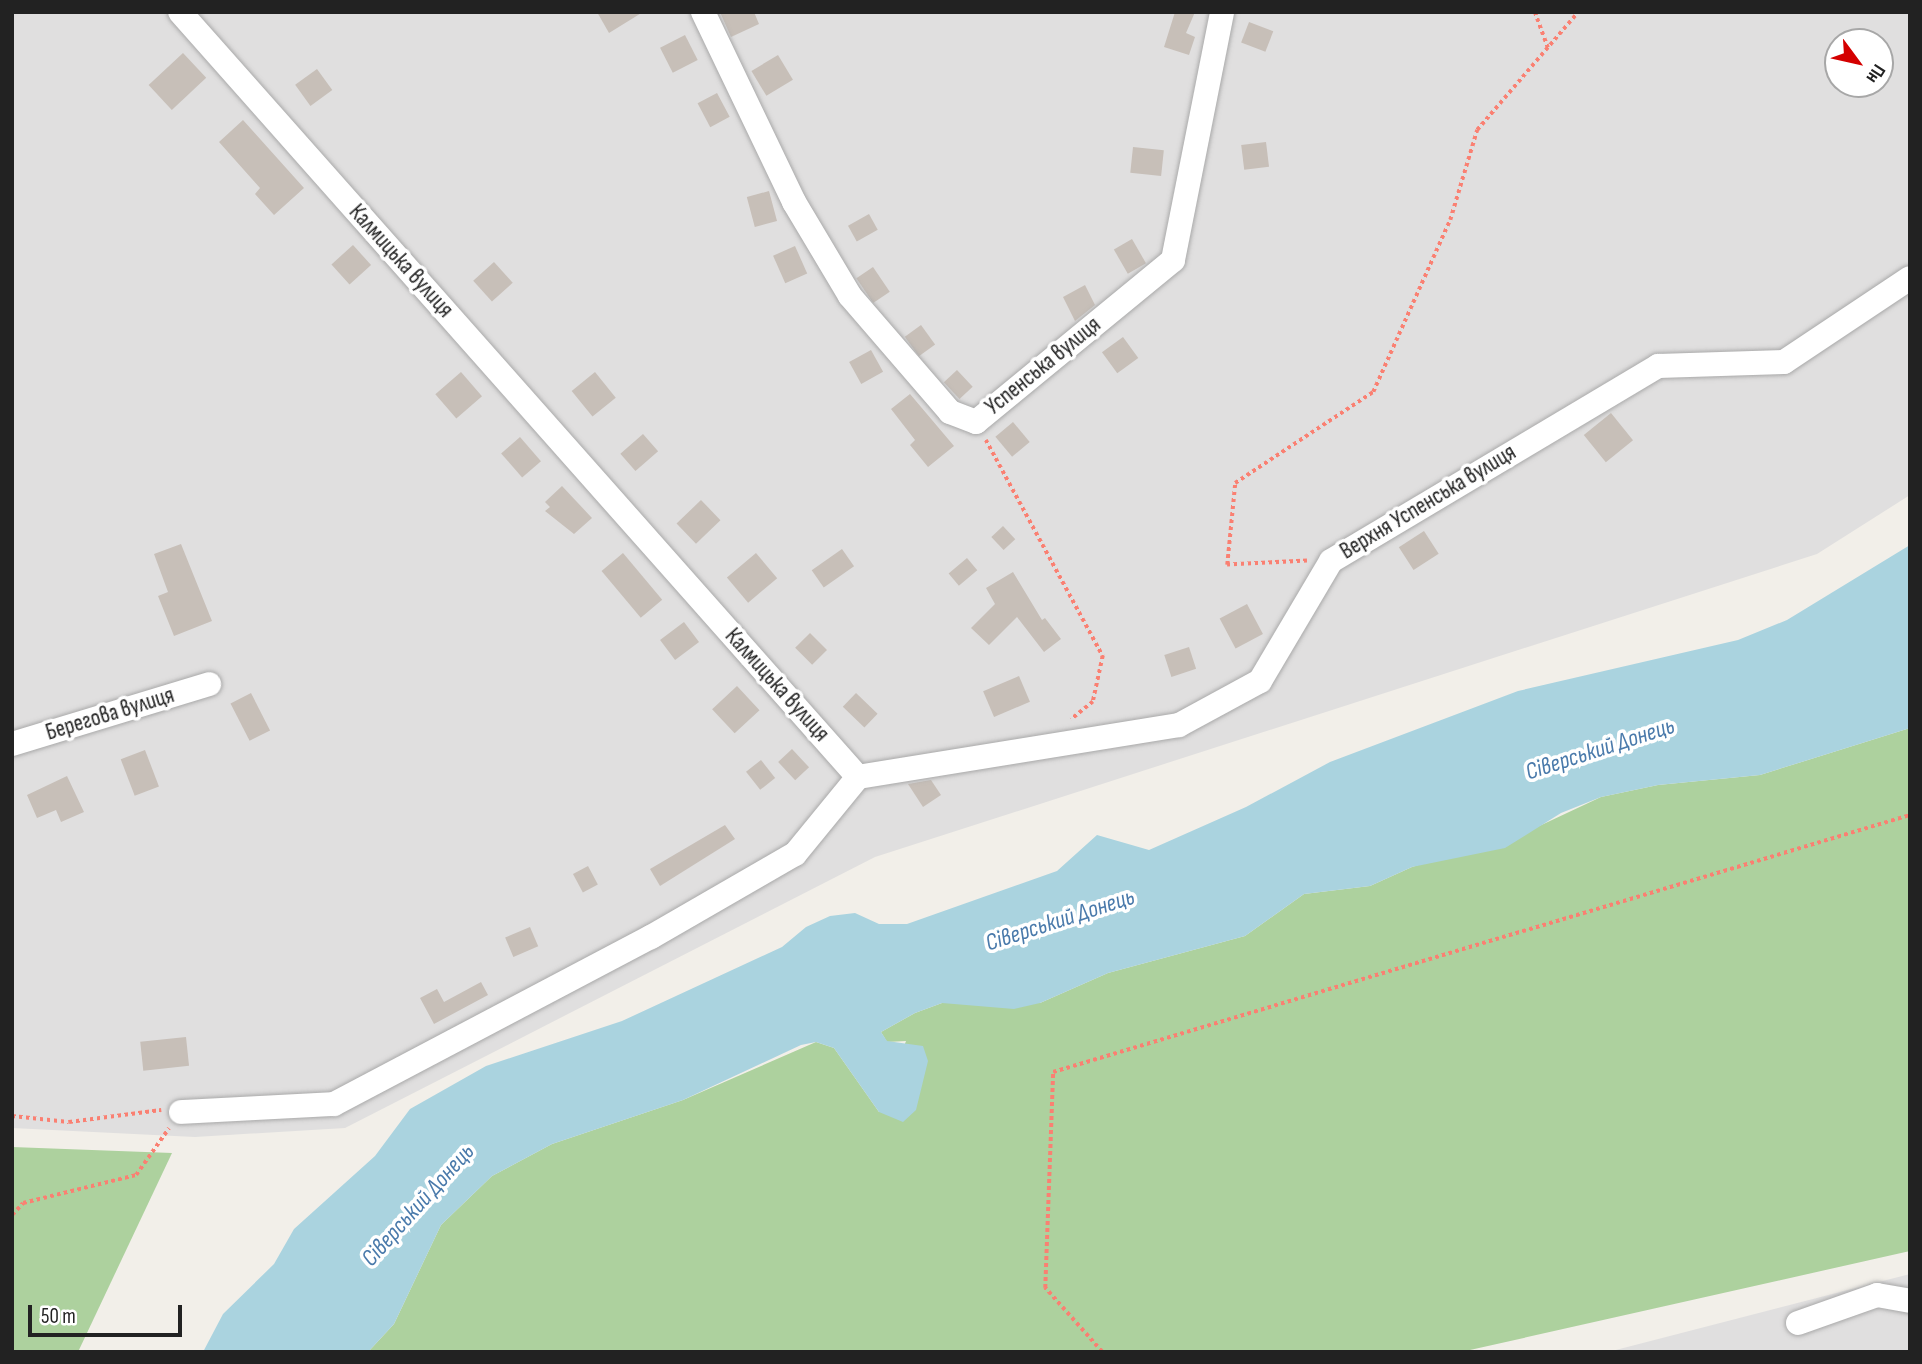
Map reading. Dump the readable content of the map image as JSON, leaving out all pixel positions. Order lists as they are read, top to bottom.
{
  "streets": {
    "street": [
      "Калмицька вулиця",
      "Успенська вулиця",
      "Верхня Успенська вулиця",
      "Берегова вулиця"
    ]
  },
  "crossings": [
    ["Калмицька вулиця", "Верхня Успенська вулиця"]
  ],
  "water": ["Сіверський Донець"],
  "scale_bar": "50 m",
  "north": "bottom right"
}
